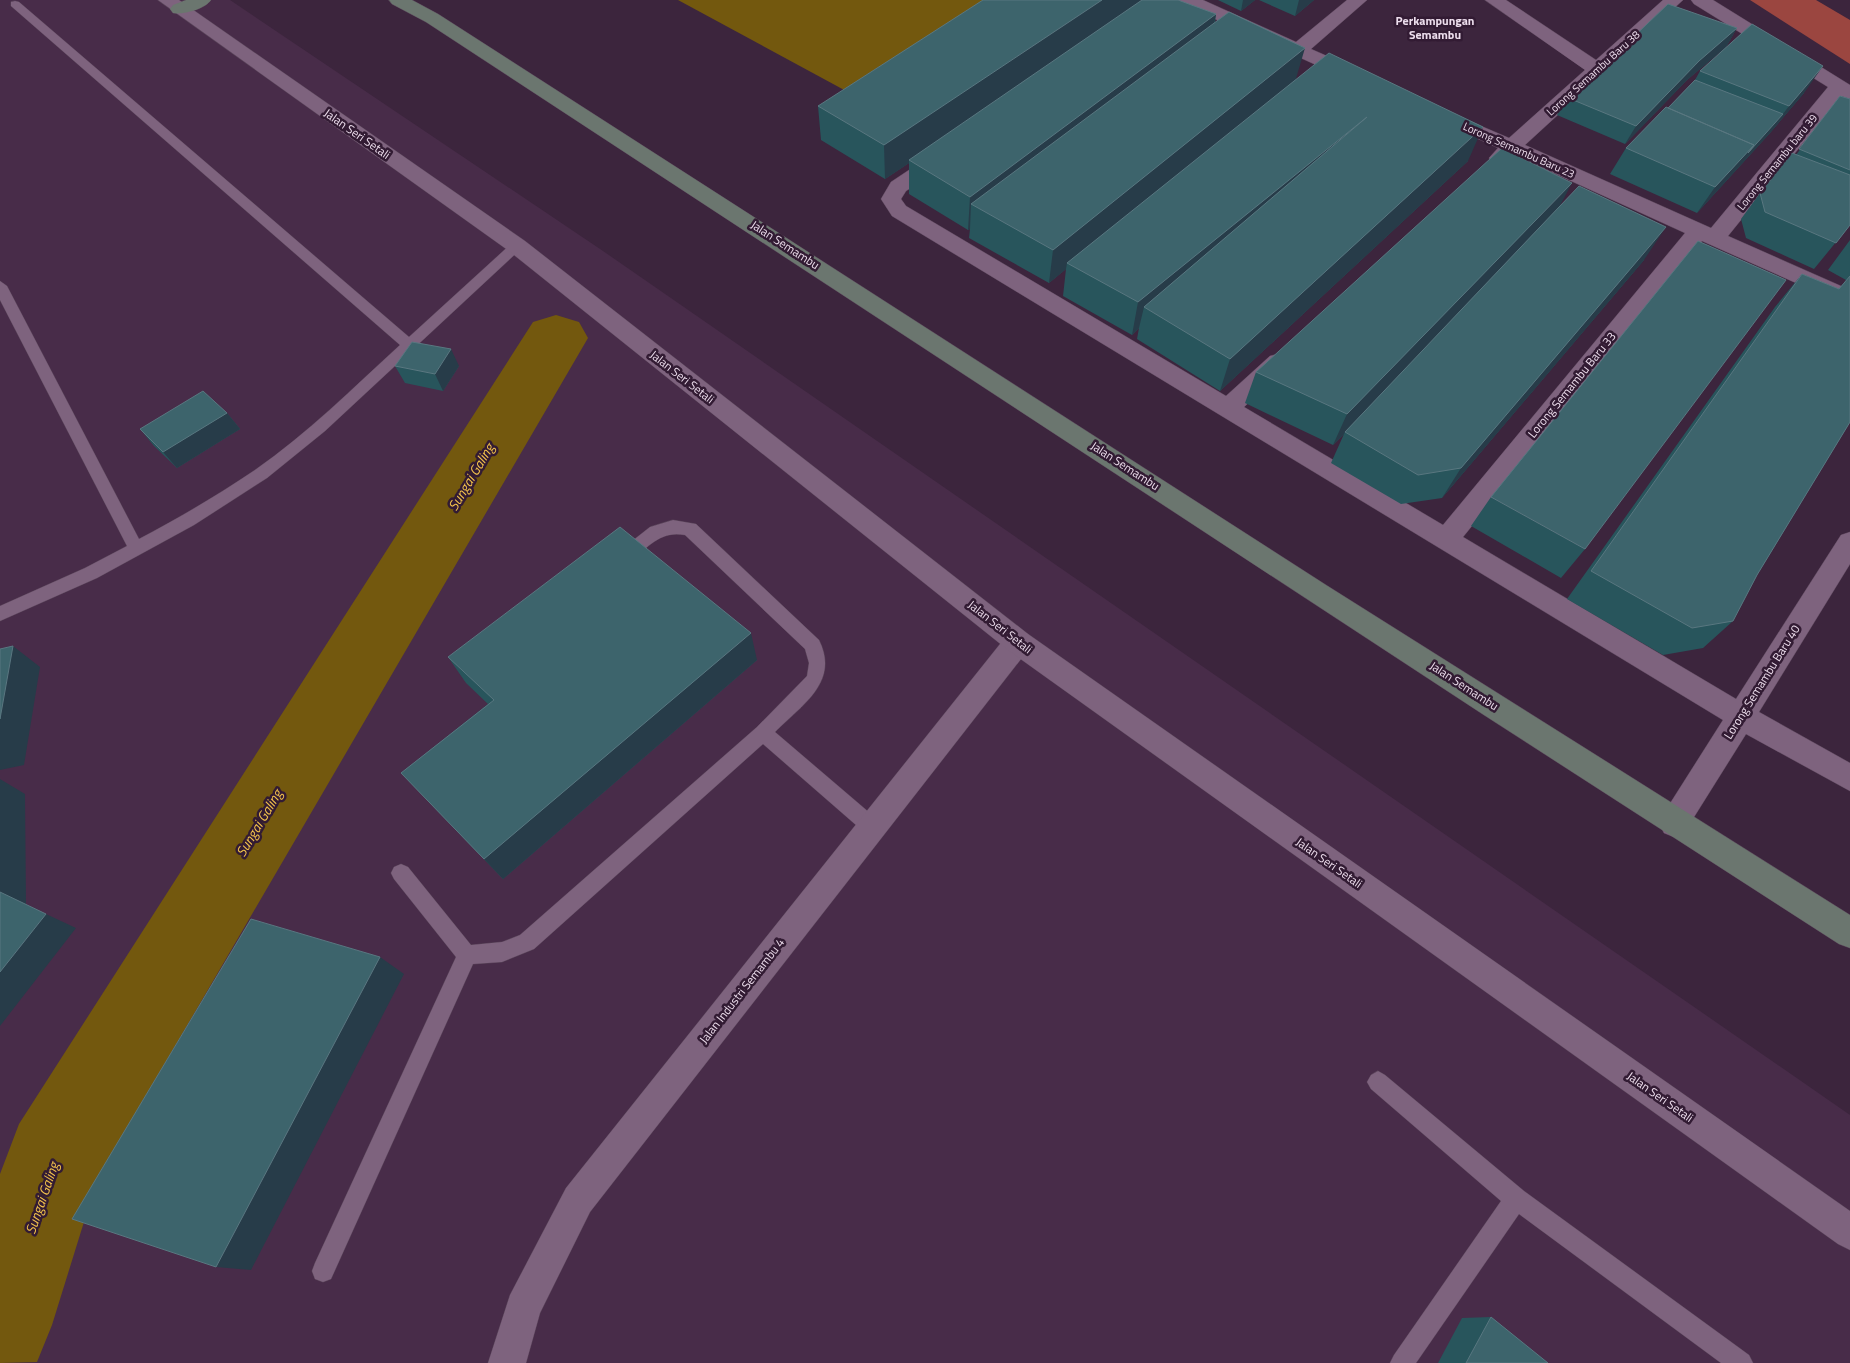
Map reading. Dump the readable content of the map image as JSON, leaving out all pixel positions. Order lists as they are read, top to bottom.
{
  "streets": {
    "main road": ["Jalan Semambu"],
    "street": [
      "Lorong Semambu Baru 38",
      "Jalan Seri Setali",
      "Lorong Semambu Baru 23",
      "Lorong Semambu baru 39",
      "Lorong Semambu Baru 33",
      "Lorong Semambu Baru 40",
      "Jalan Industri Semambu 4"
    ]
  },
  "crossings": [
    ["Lorong Semambu Baru 38", "Lorong Semambu Baru 23"],
    ["Jalan Seri Setali", "Jalan Industri Semambu 4"],
    ["Lorong Semambu Baru 23", "Lorong Semambu baru 39"],
    ["Lorong Semambu Baru 23", "Lorong Semambu Baru 33"],
    ["Lorong Semambu baru 39", "Lorong Semambu Baru 33"],
    ["Jalan Semambu", "Lorong Semambu Baru 40"]
  ],
  "districts": ["Perkampungan Semambu"],
  "water": ["Sungai Galing"]
}
